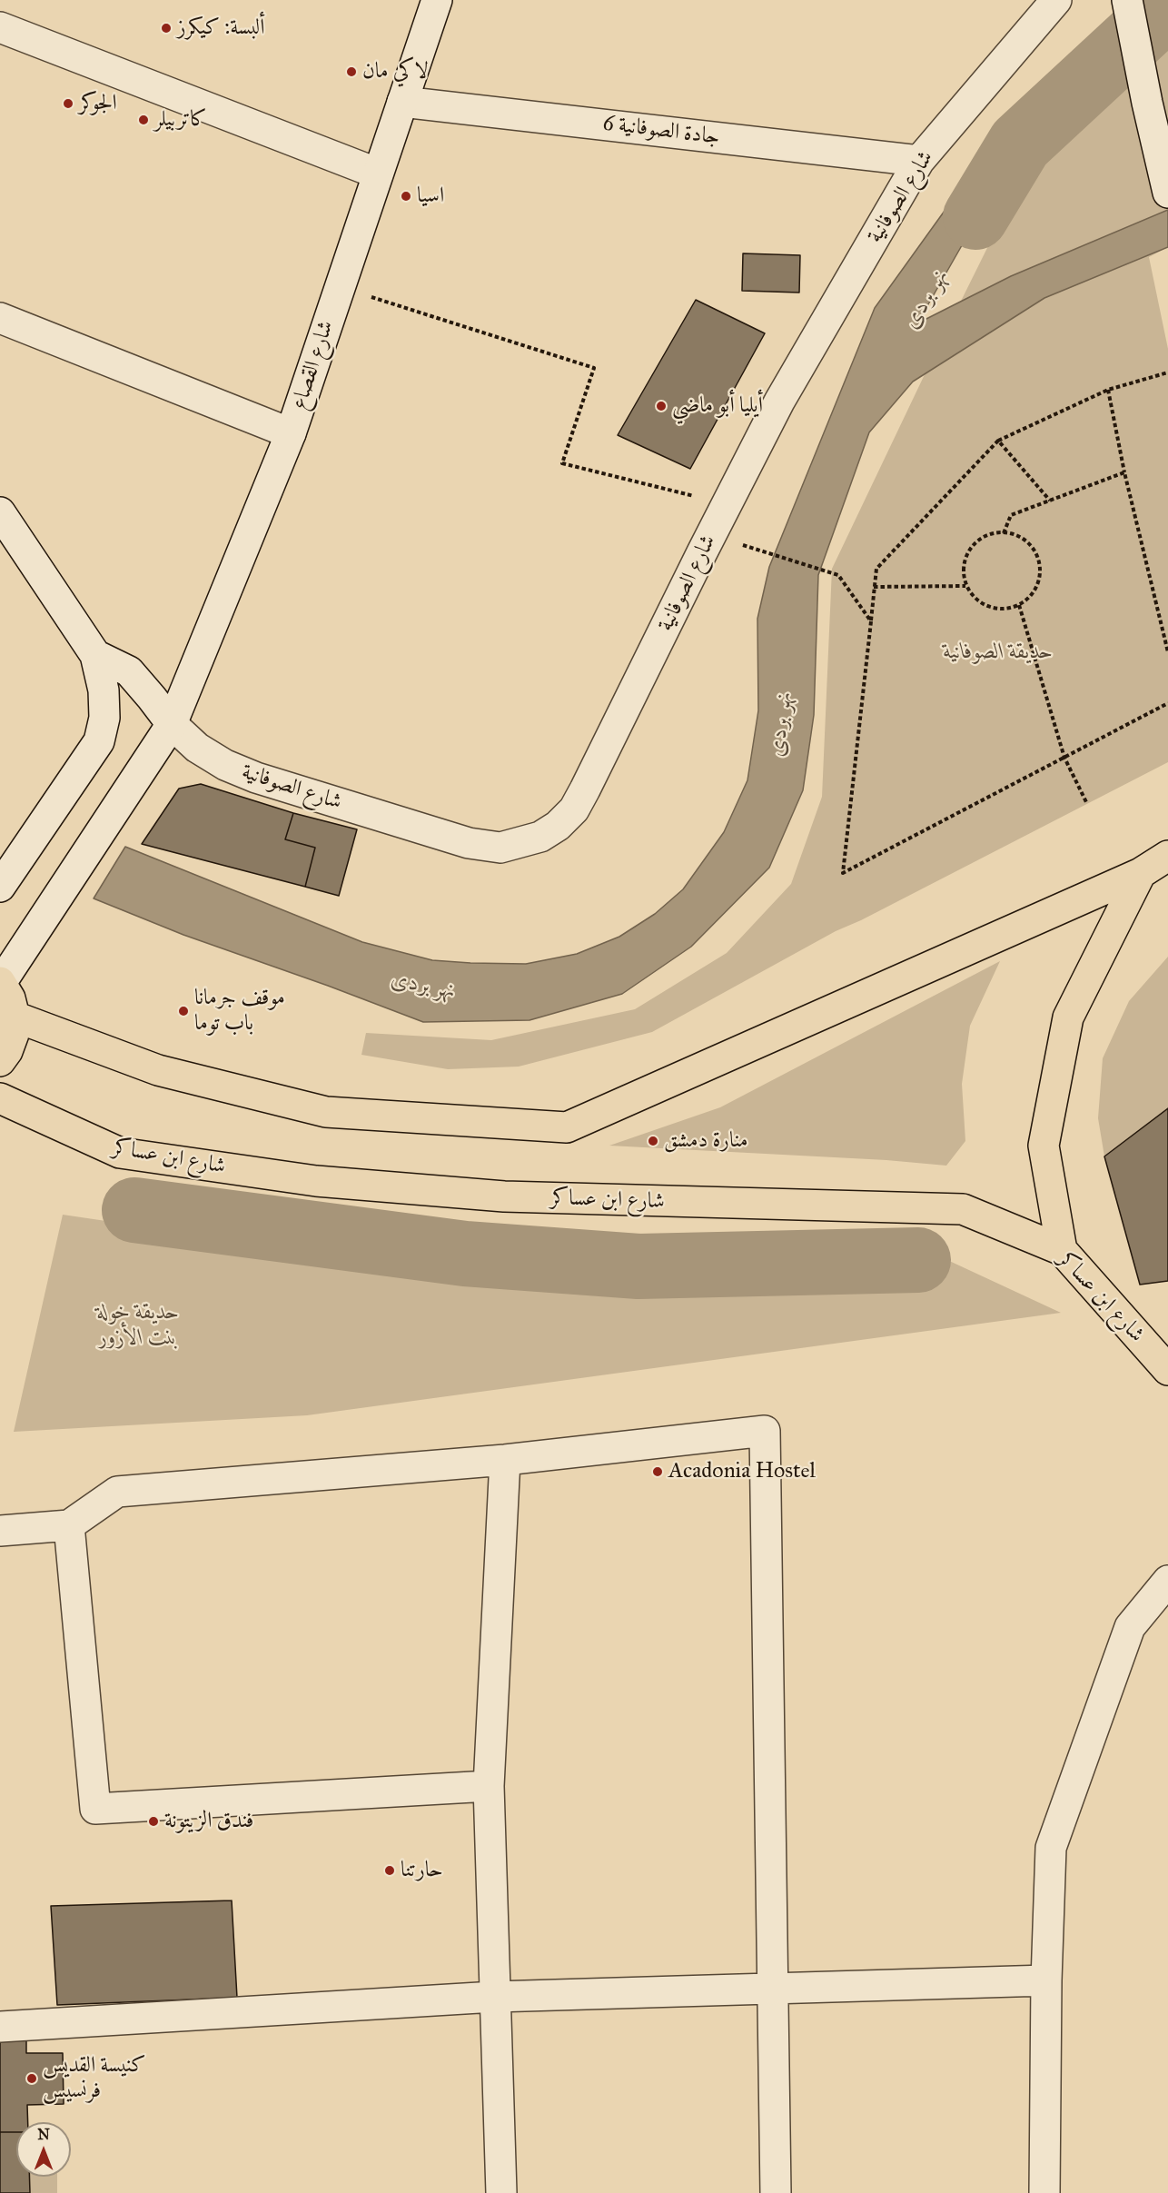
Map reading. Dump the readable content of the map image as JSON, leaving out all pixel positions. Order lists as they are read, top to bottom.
{
  "streets": {
    "main road": ["شارع ابن عساكر"],
    "street": ["جادة الصوفانية 6", "شارع الصوفانية", "شارع القصاع"]
  },
  "crossings": [
    ["جادة الصوفانية 6", "شارع الصوفانية"],
    ["جادة الصوفانية 6", "شارع القصاع"],
    ["شارع الصوفانية", "شارع القصاع"]
  ],
  "water": ["نهر بردى"],
  "parks": ["حديقة الصوفانية", "حديقة خولة بنت الأزور"],
  "places": [
    "ألبسة: كيكرز",
    "لاكي مان",
    "الجوكر",
    "كاتربيلر",
    "اسيا",
    "أيليا أبو ماضي",
    "موقف جرمانا باب توما",
    "منارة دمشق",
    "Acadonia Hostel",
    "فندق الزيتونة",
    "حارتنا",
    "كنيسة القديس فرنسيس"
  ],
  "north": "top"
}
